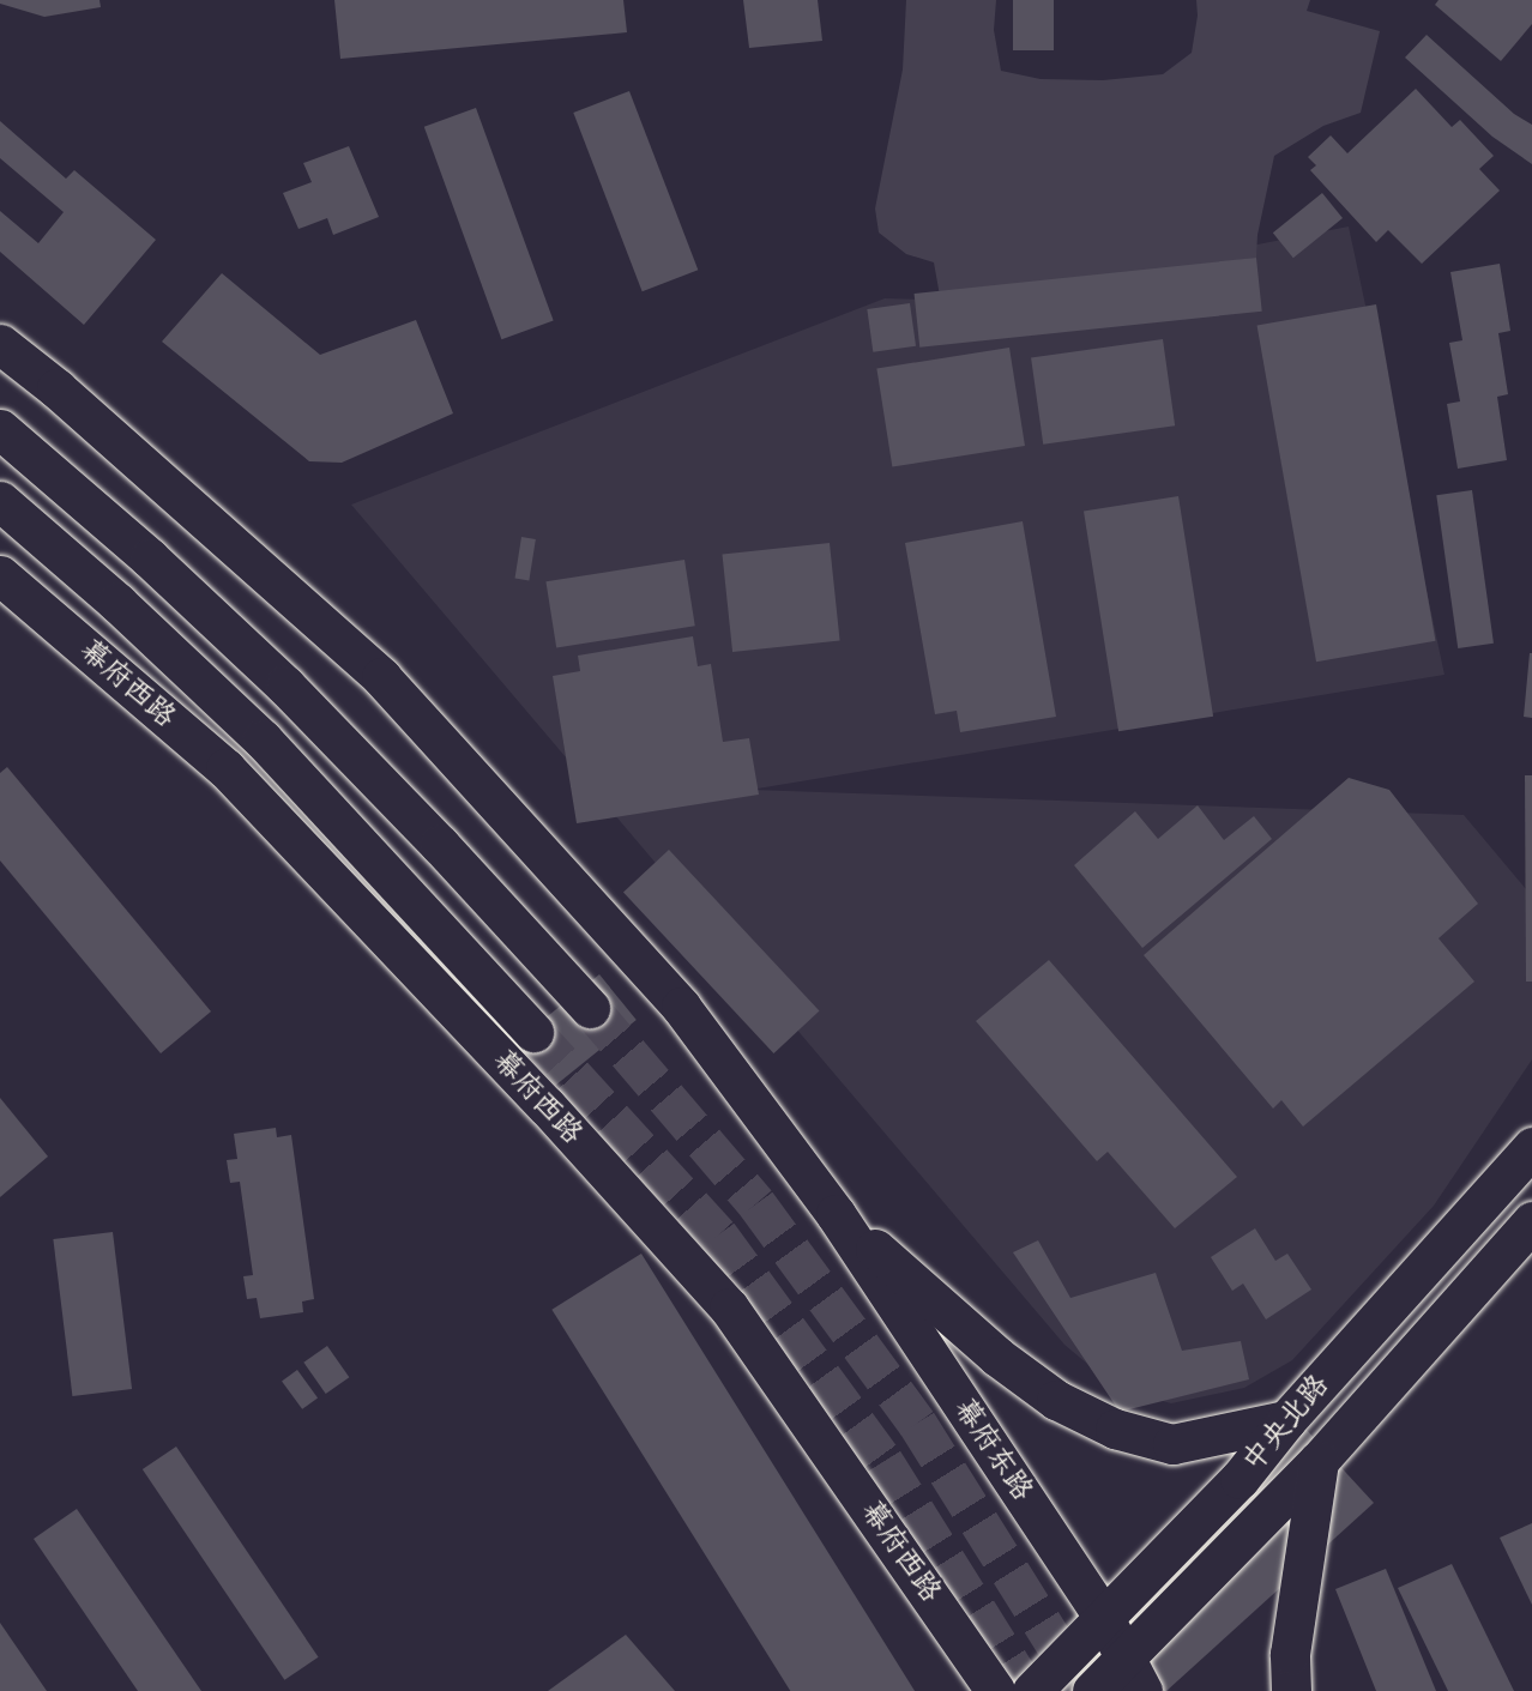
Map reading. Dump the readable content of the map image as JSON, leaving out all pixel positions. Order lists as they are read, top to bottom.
{
  "streets": {
    "main road": ["幕府西路", "中央北路", "幕府东路"]
  },
  "crossings": [
    ["中央北路", "幕府东路"]
  ]
}
